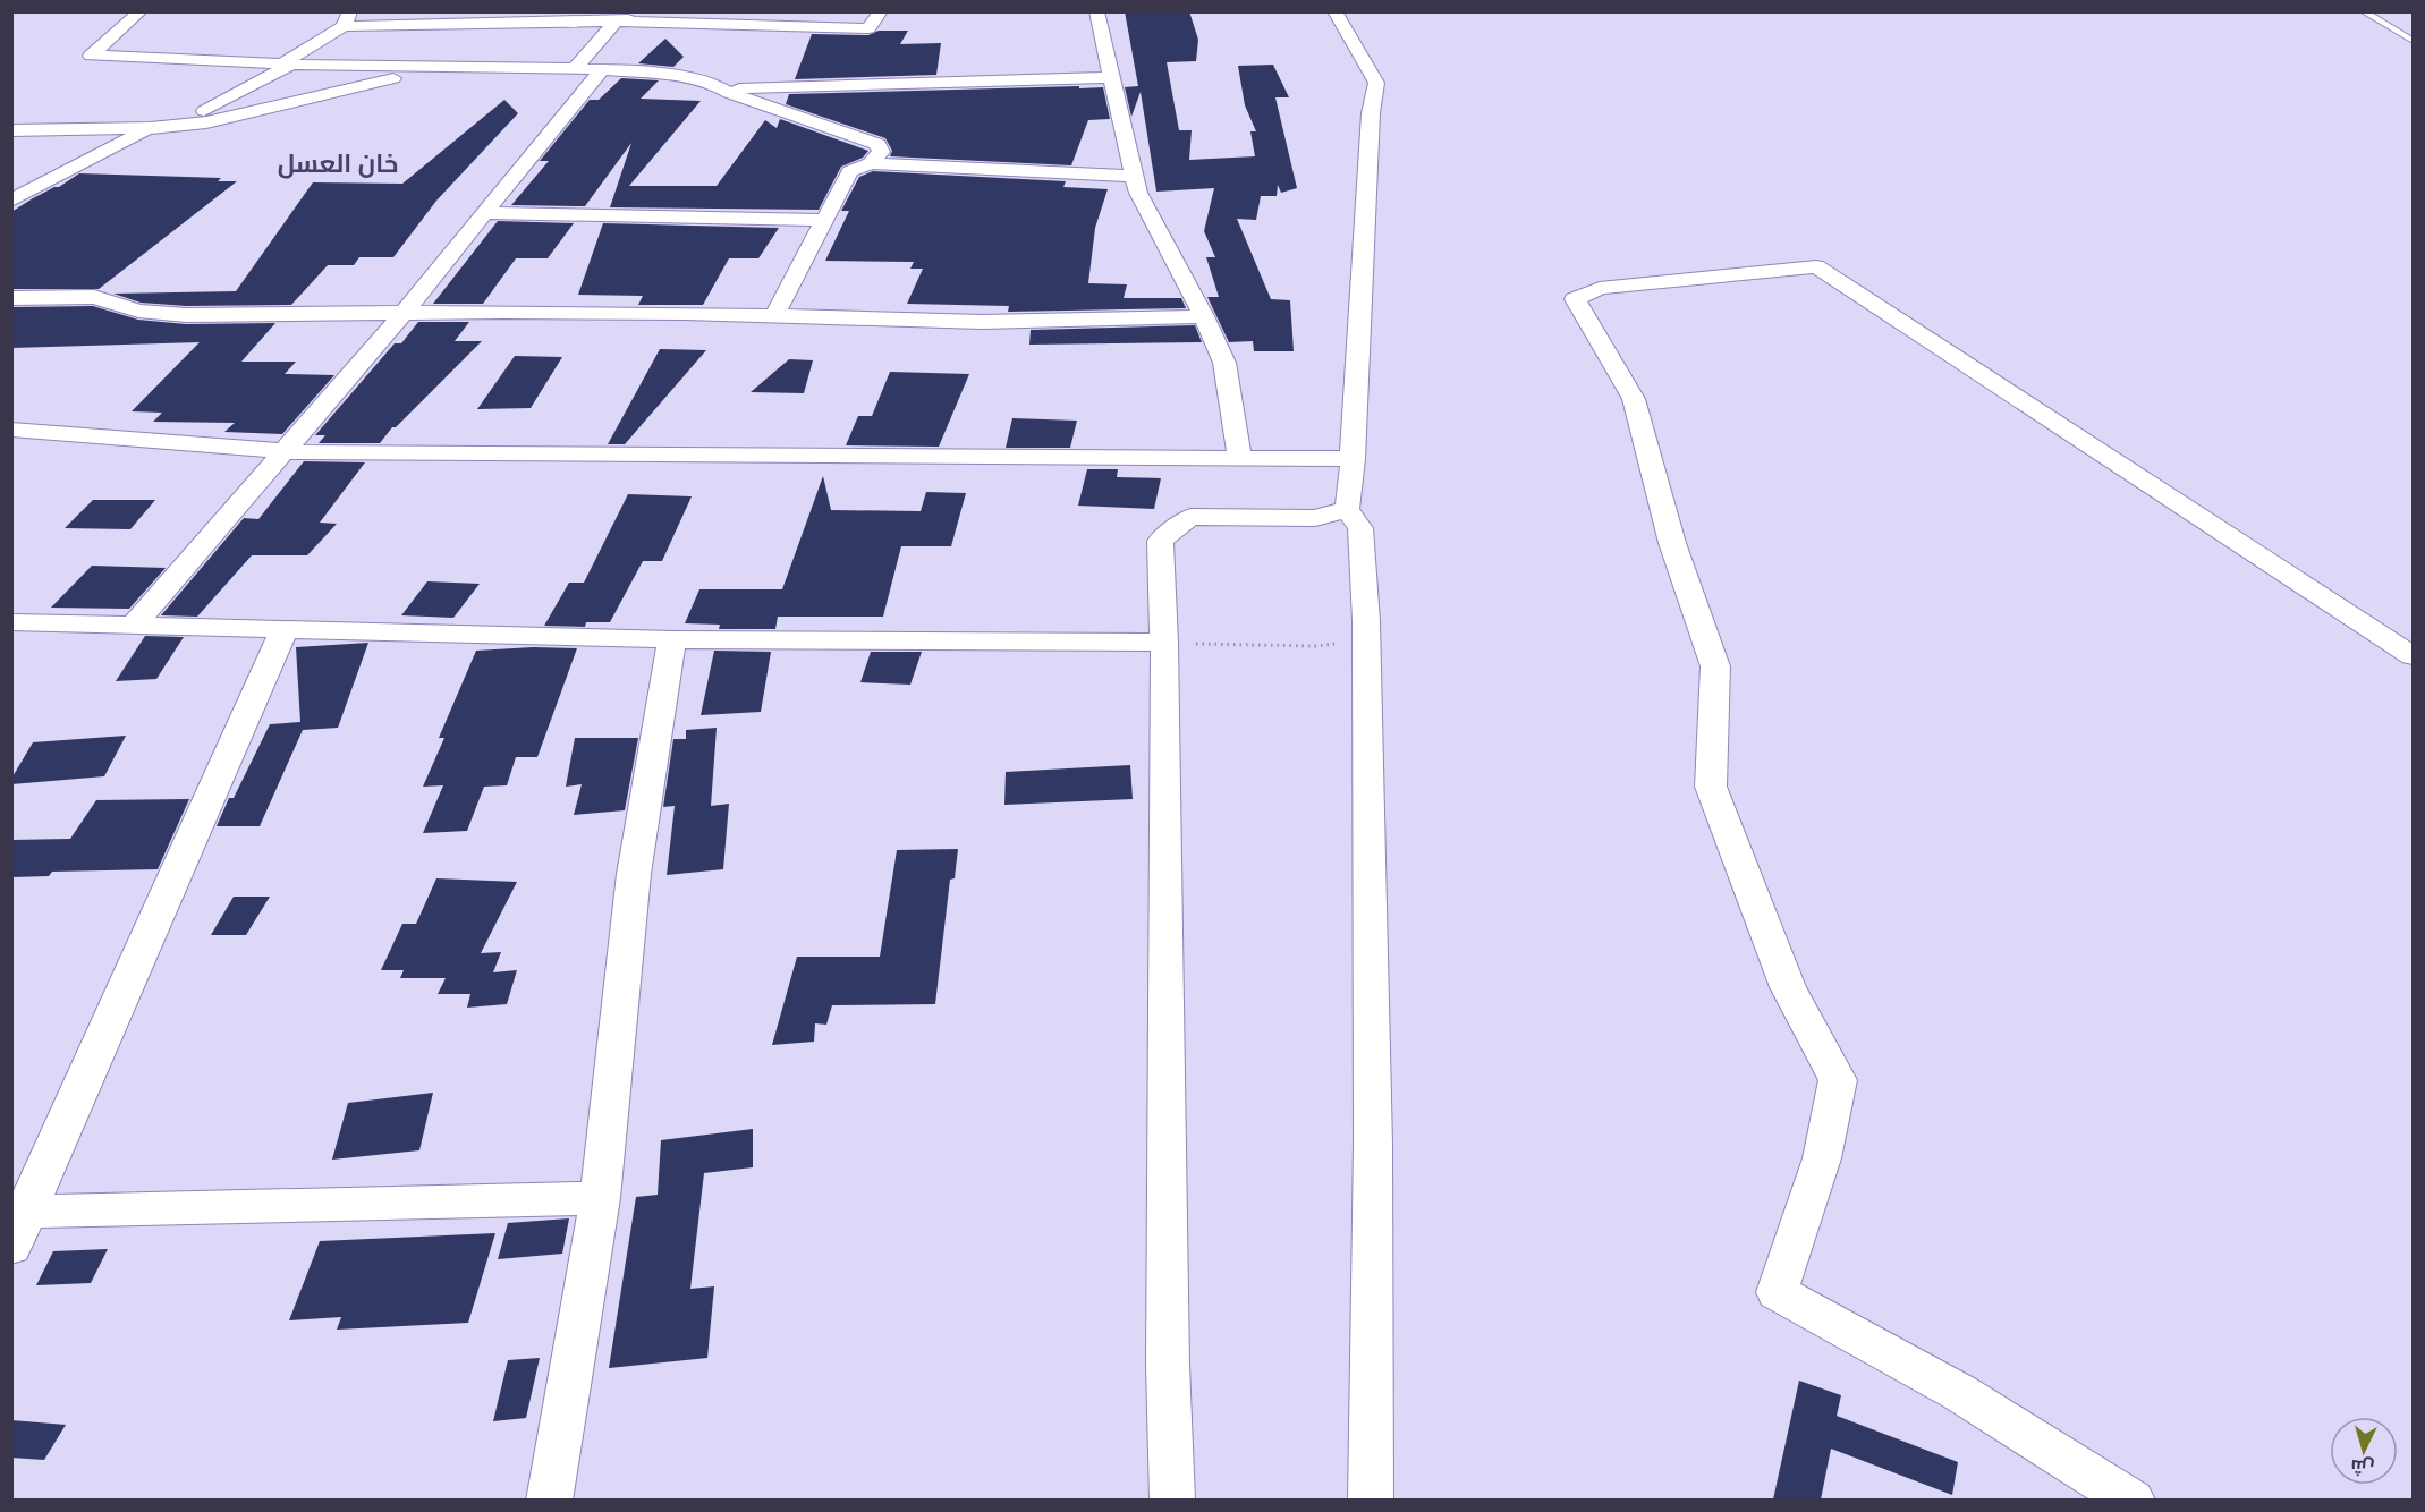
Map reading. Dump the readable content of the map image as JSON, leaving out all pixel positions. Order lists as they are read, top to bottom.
{
  "districts": ["خان العسل"],
  "north": "bottom"
}
